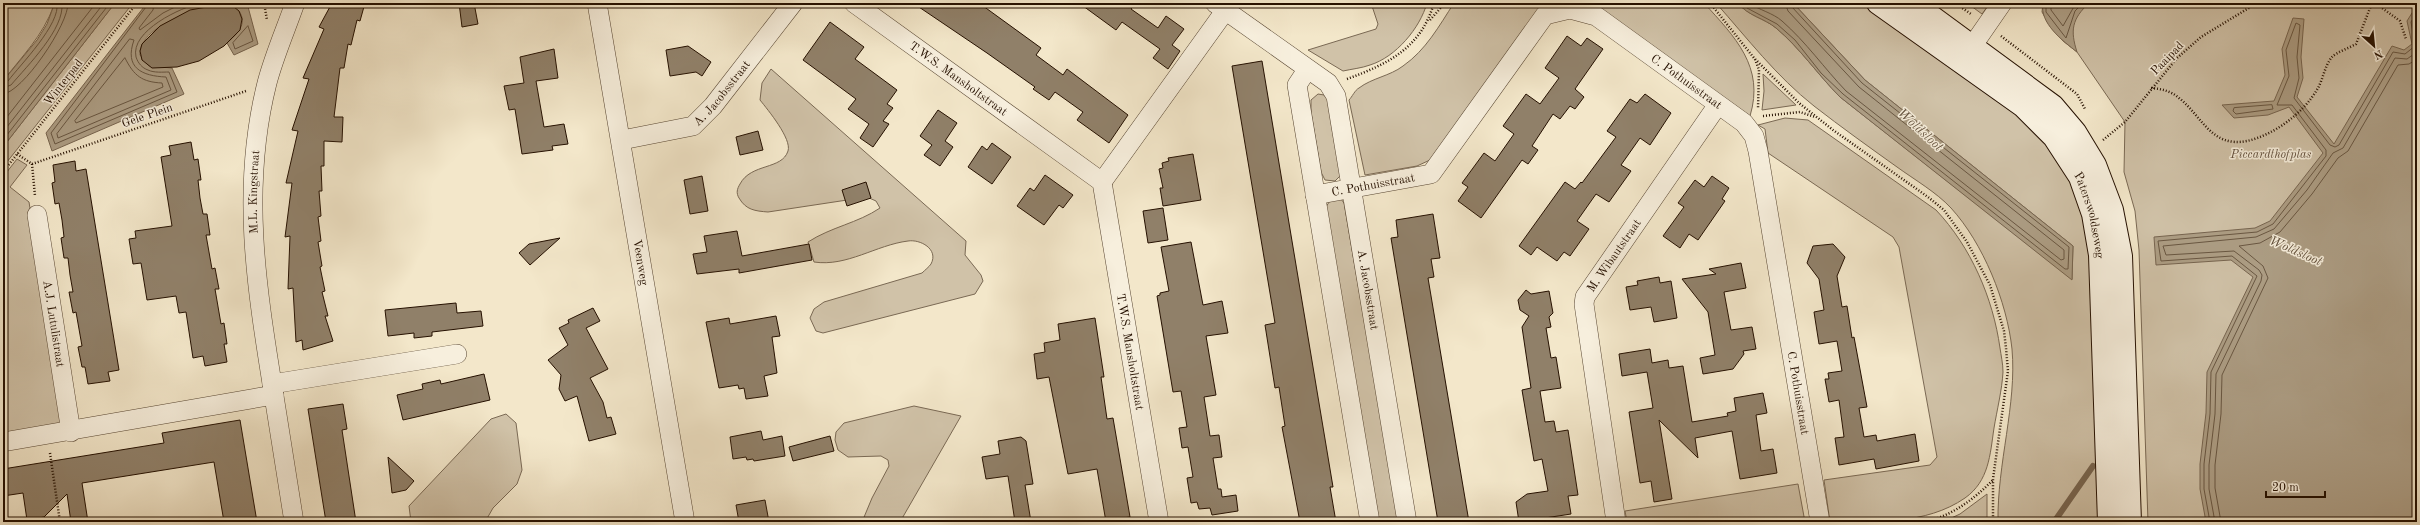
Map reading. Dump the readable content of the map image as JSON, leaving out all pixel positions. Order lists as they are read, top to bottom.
{
  "streets": {
    "main road": ["Paterswoldseweg"],
    "street": [
      "T.W.S. Mansholtstraat",
      "C. Pothuisstraat",
      "A. Jacobsstraat",
      "M.L. Kingstraat",
      "M. Wibautstraat",
      "Veenweg",
      "A.J. Lutulistraat"
    ],
    "path": ["Paaipad", "Winterpad", "Gele Plein"]
  },
  "crossings": [
    ["C. Pothuisstraat", "A. Jacobsstraat"],
    ["C. Pothuisstraat", "M. Wibautstraat"],
    ["A. Jacobsstraat", "Veenweg"],
    ["Gele Plein", "M.L. Kingstraat"]
  ],
  "water": ["Woldsloot"],
  "parks": ["Piccardthofplas"],
  "scale_bar": "20 m",
  "north": "bottom right"
}
